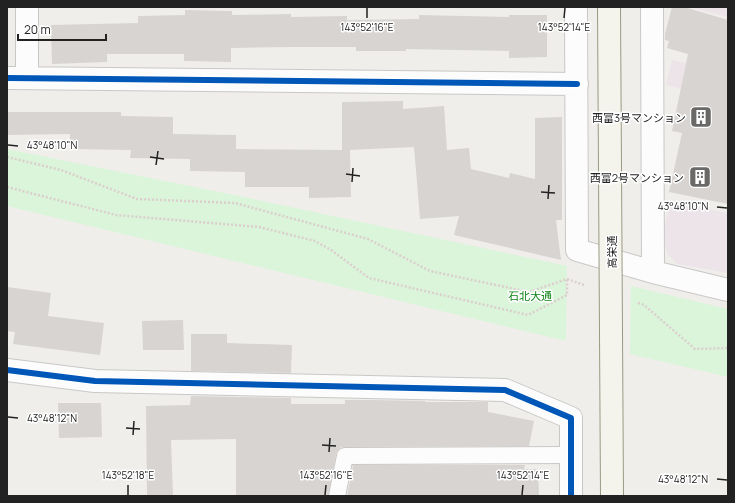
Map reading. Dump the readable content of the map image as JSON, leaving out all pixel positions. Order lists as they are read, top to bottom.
{
  "streets": {
    "street": ["高栄通"]
  },
  "parks": ["石北大通"],
  "places": {
    "building": ["西富3号マンション", "西富2号マンション"]
  },
  "scale_bar": "20 m",
  "coordinates": [
    "143°52'16\"E",
    "143°52'14\"E",
    "43°48'10\"N",
    "43°48'12\"N",
    "143°52'18\"E"
  ]
}
